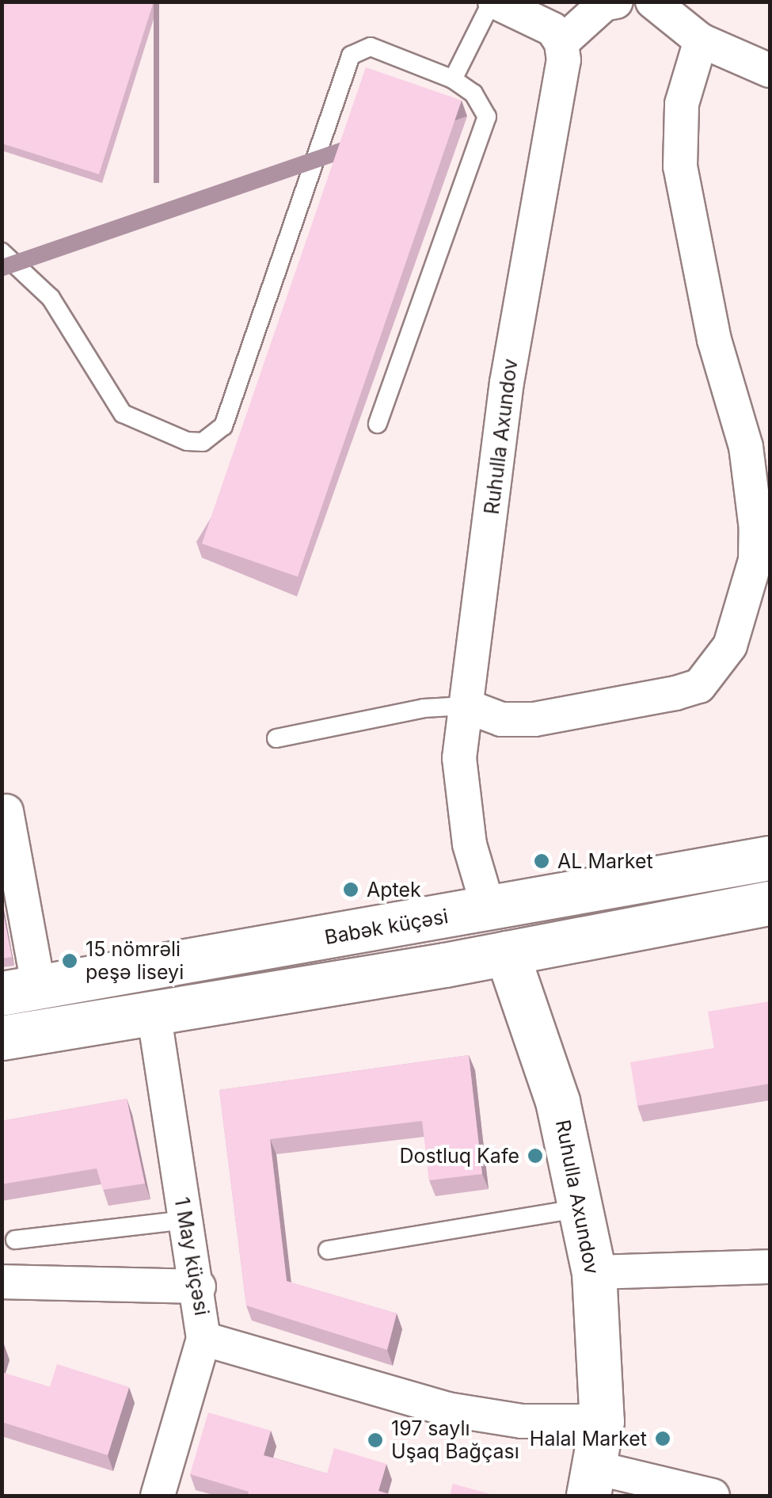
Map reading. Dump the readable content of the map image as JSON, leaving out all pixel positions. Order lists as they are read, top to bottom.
{
  "streets": {
    "main road": ["Ruhulla Axundov", "Babək küçəsi"],
    "street": ["1 May küçəsi"]
  },
  "crossings": [
    ["Ruhulla Axundov", "Babək küçəsi"]
  ],
  "places": [
    "AL Market",
    "Aptek",
    "15 nömrәli peşә liseyi",
    "Dostluq Kafe",
    "Halal Market",
    "197 saylı Uşaq Bağçası"
  ]
}
